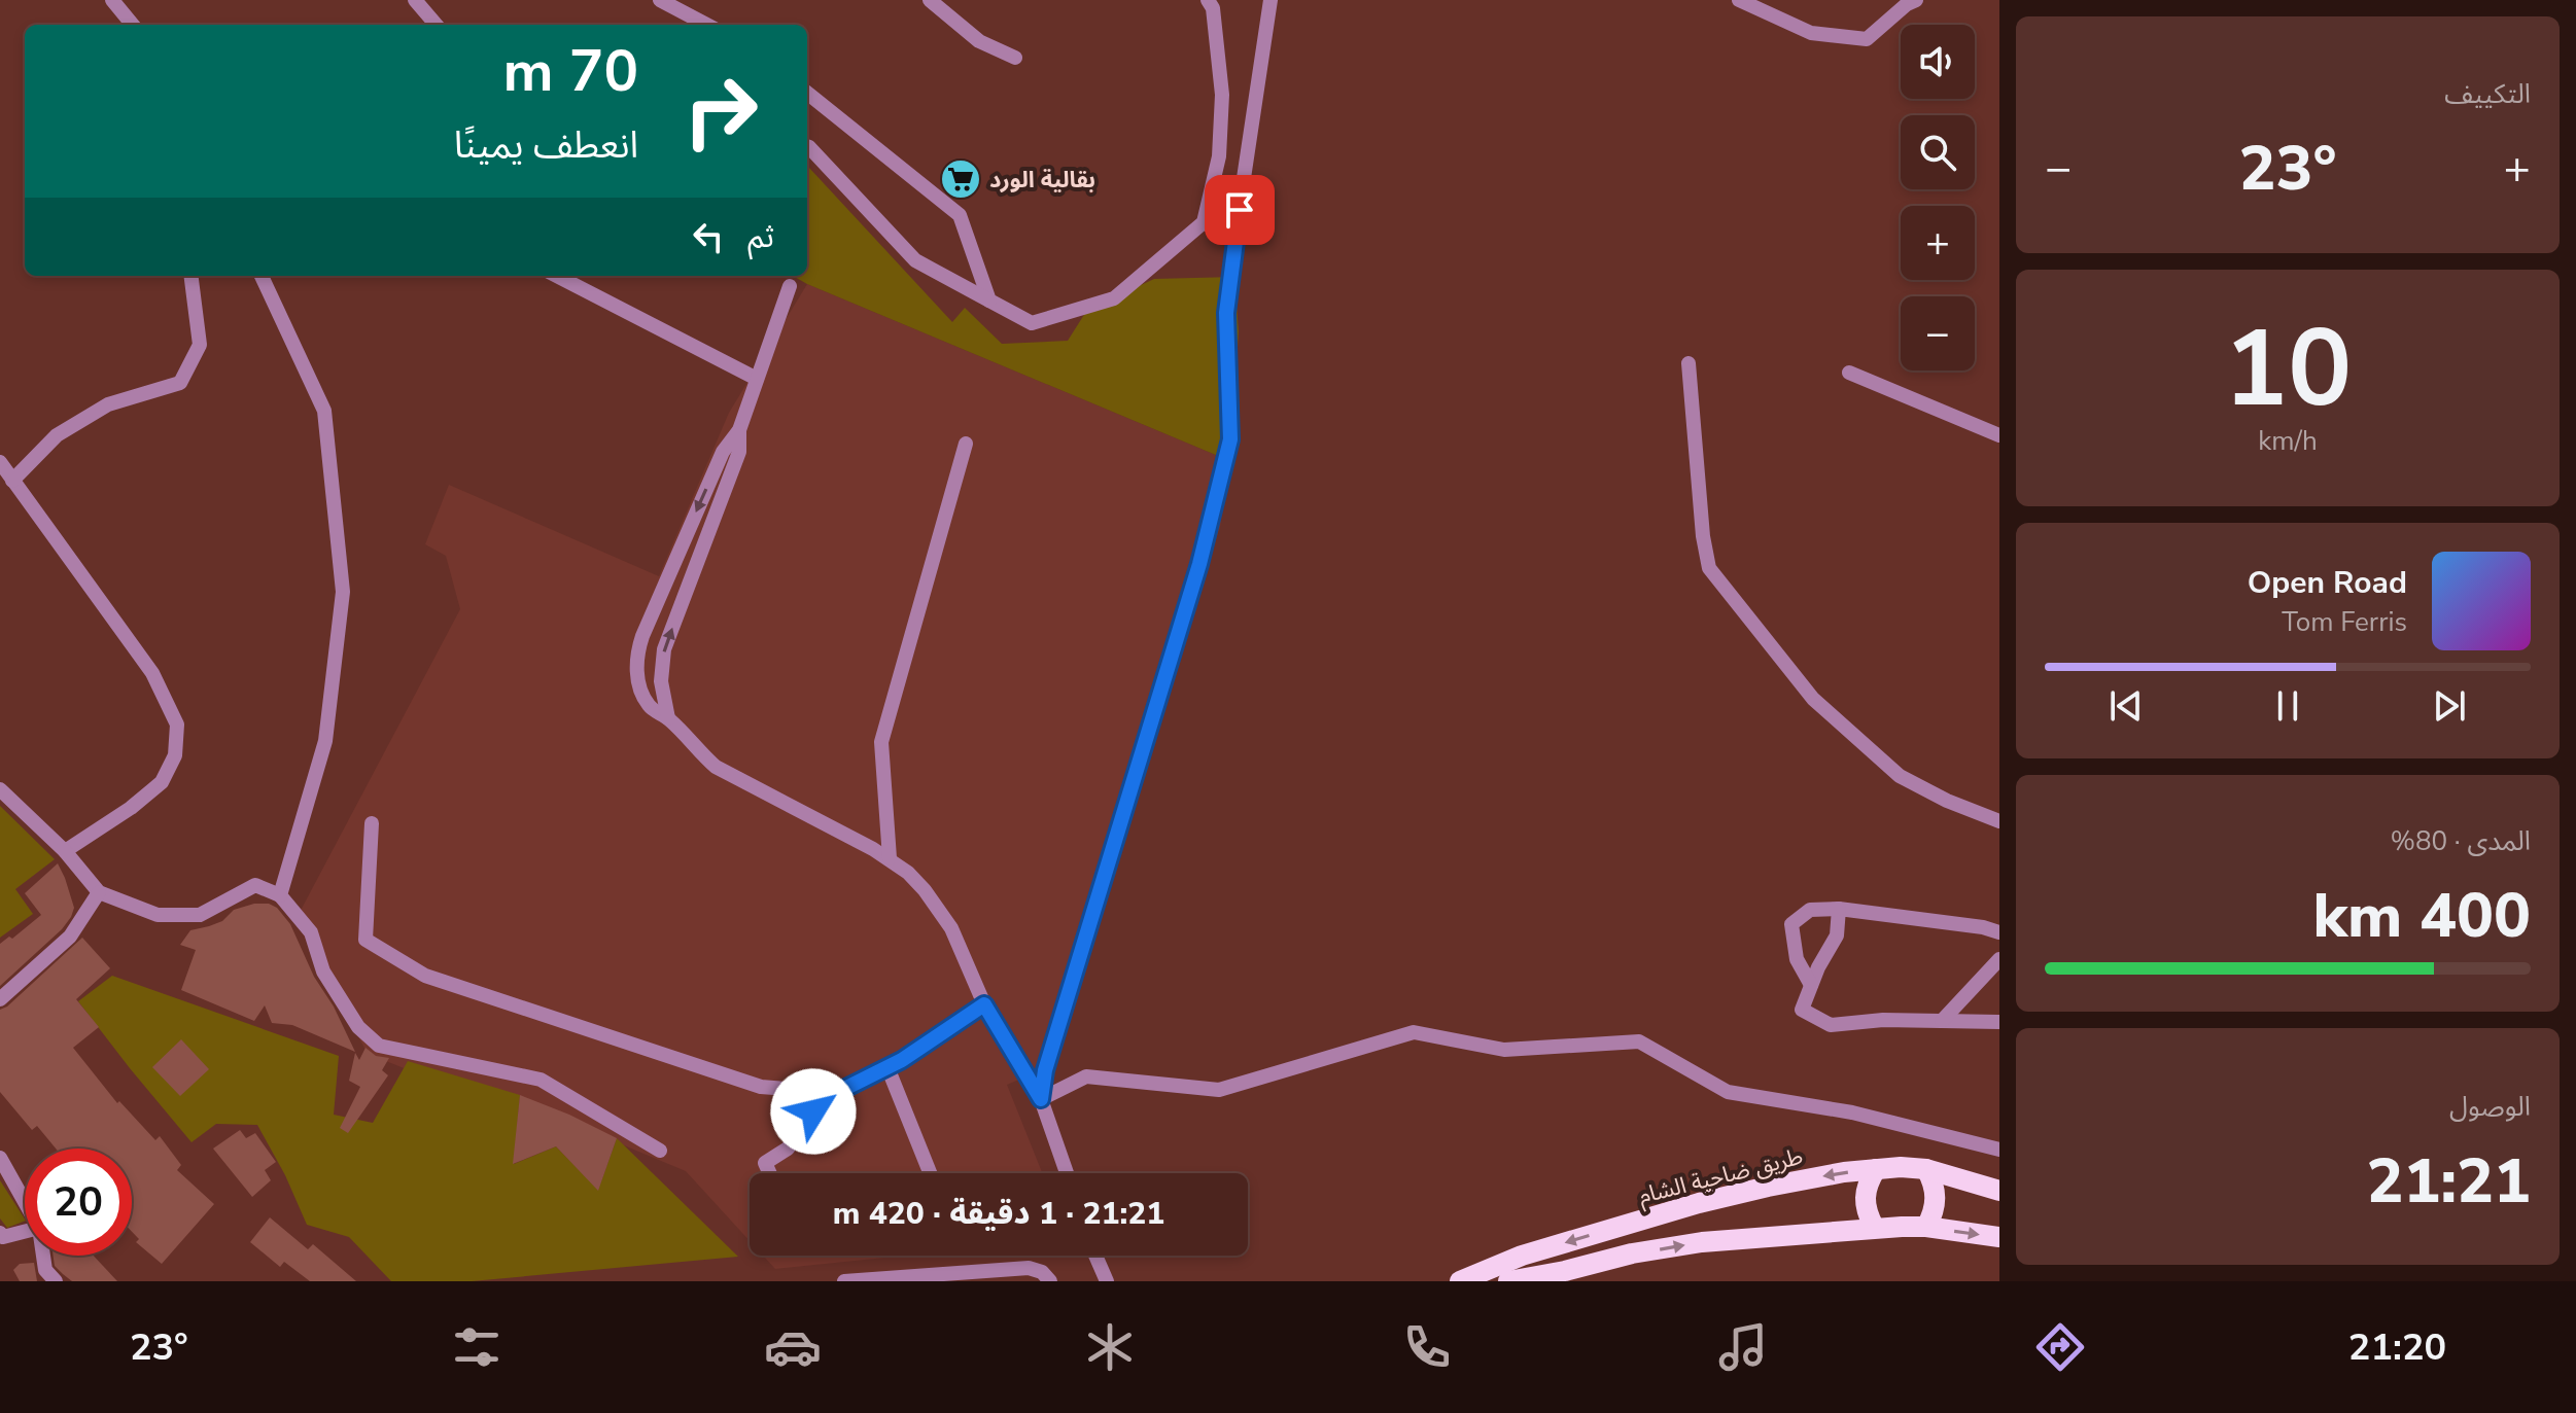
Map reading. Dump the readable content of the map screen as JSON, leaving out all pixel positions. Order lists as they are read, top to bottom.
{
  "streets": {
    "main road": ["طريق ضاحية الشام"]
  },
  "places": {
    "supermarket": ["بقالية الورد"]
  },
  "page": {
    "tile": [
      "التكييف",
      ["10", "km/h"],
      ["المدى · 80%", "400 km"],
      ["الوصول", "21:21"]
    ],
    "map_buttons": ["+", "−"],
    "turn": ["70 m", "انعطف يمينًا"],
    "heat": ["−", "23°", "+"],
    "then": "ثم",
    "song": ["Open Road", "Tom Ferris"],
    "limit": "20",
    "trip": "21:21 · 1 دقيقة · 420 m",
    "tabs": ["21:20", "23°"]
  }
}
